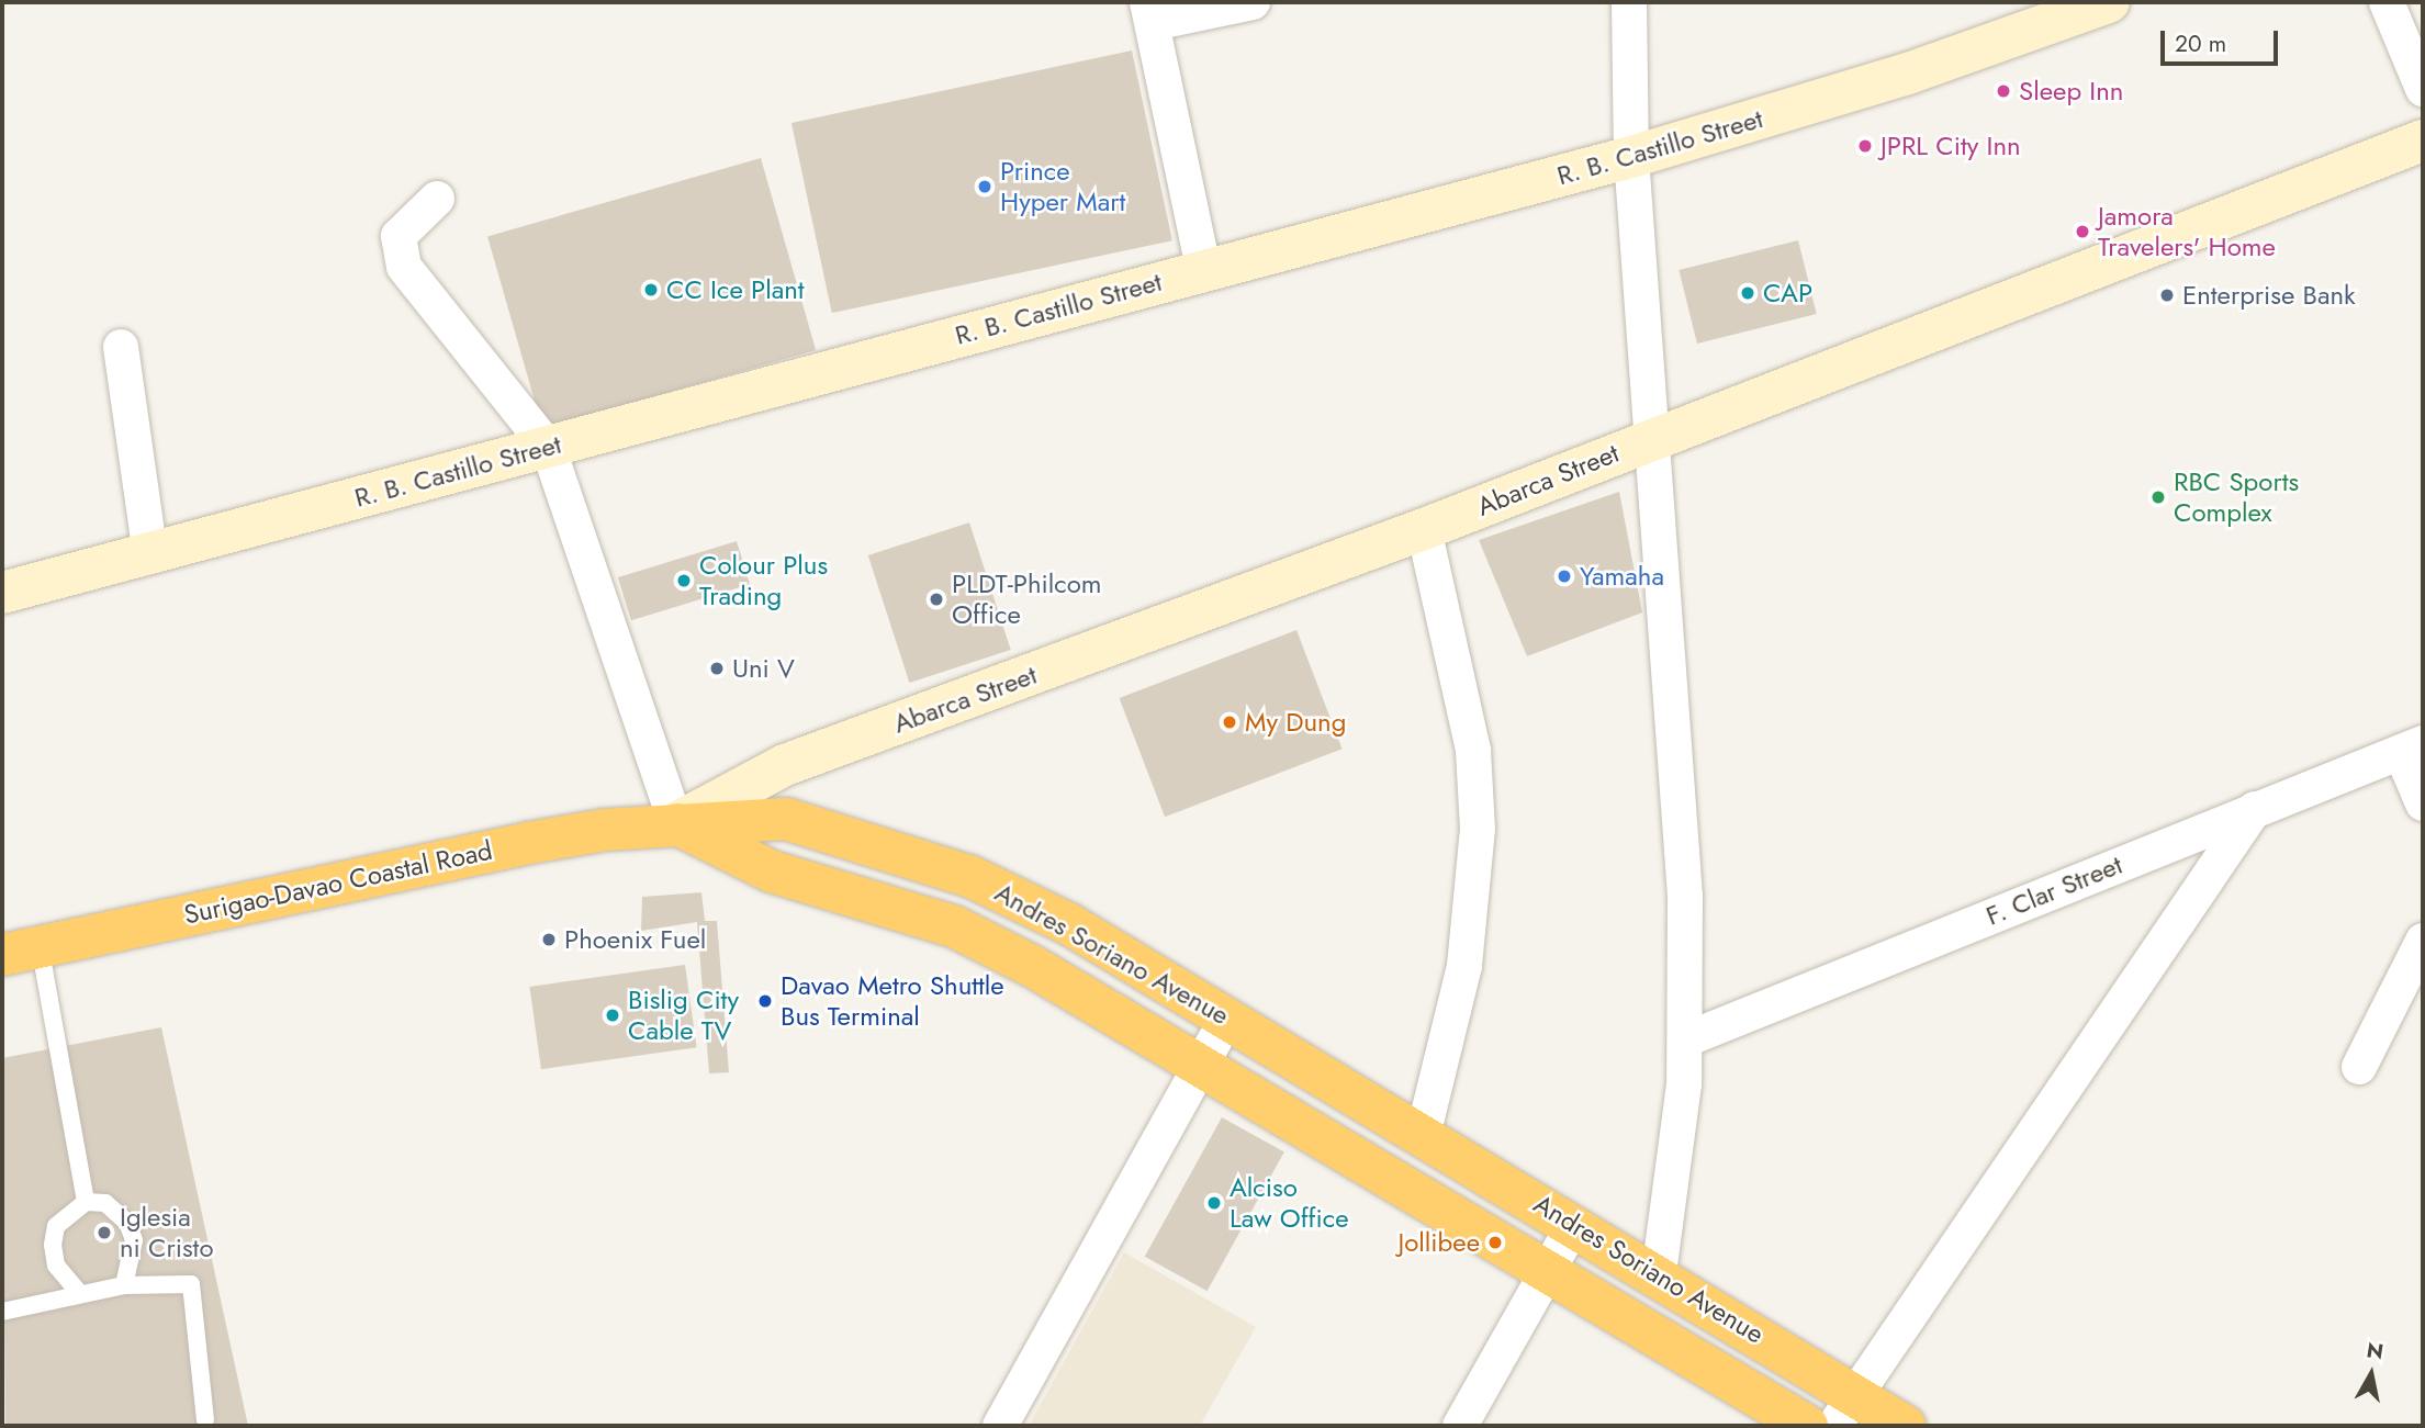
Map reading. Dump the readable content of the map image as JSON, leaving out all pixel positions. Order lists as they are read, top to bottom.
{
  "streets": {
    "highway": ["Surigao-Davao Coastal Road", "Andres Soriano Avenue"],
    "street": ["R. B. Castillo Street", "Abarca Street", "F. Clar Street"]
  },
  "crossings": [
    ["Abarca Street", "Surigao-Davao Coastal Road"],
    ["Abarca Street", "Andres Soriano Avenue"],
    ["Surigao-Davao Coastal Road", "Andres Soriano Avenue"]
  ],
  "places": [
    "Sleep Inn",
    "JPRL City Inn",
    "Prince Hyper Mart",
    "Jamora Travelers' Home",
    "CC Ice Plant",
    "CAP",
    "Enterprise Bank",
    "RBC Sports Complex",
    "Yamaha",
    "Colour Plus Trading",
    "PLDT-Philcom Office",
    "Uni V",
    "My Dung",
    "Phoenix Fuel",
    "Davao Metro Shuttle Bus Terminal",
    "Bislig City Cable TV",
    "Alciso Law Office",
    "Iglesia ni Cristo",
    "Jollibee"
  ],
  "scale_bar": "20 m",
  "north": "top"
}
